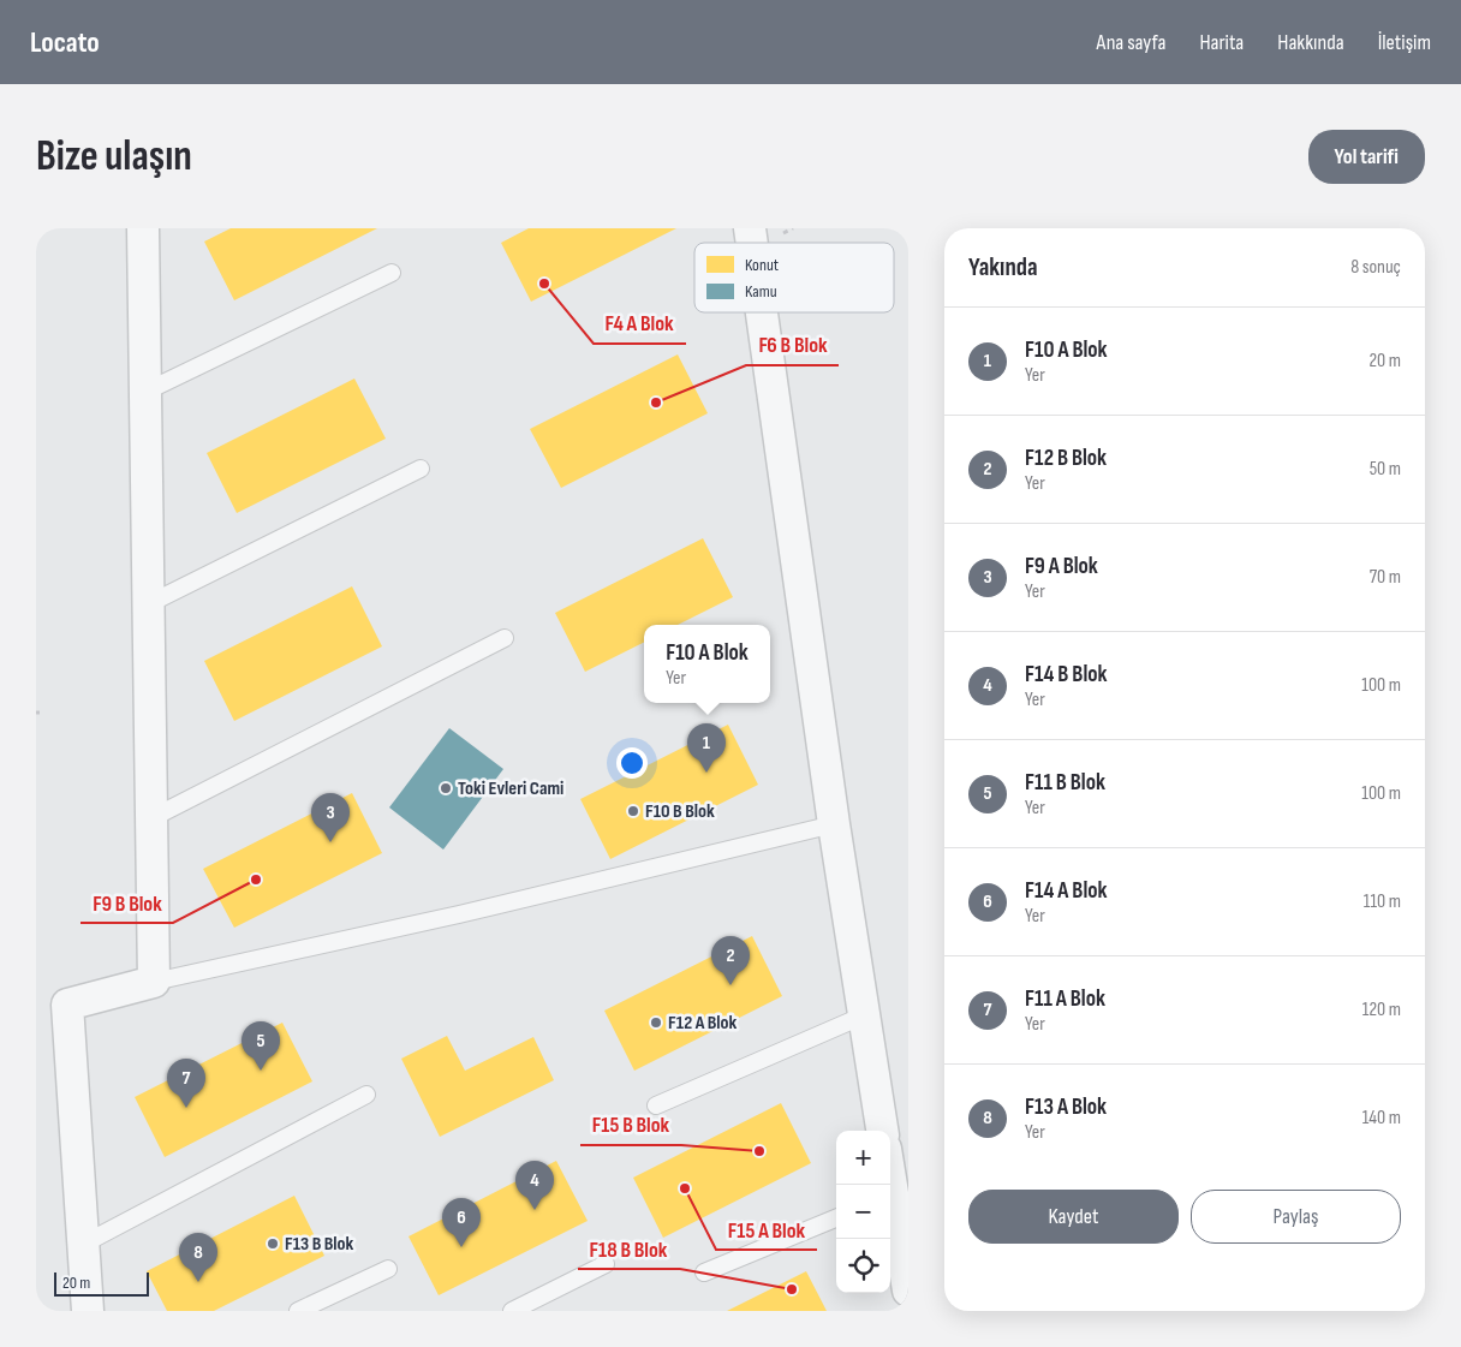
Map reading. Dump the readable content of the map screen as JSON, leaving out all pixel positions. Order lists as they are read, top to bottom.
{
  "places": [
    "F4 A Blok",
    "F6 B Blok",
    "Toki Evleri Cami",
    "F10 B Blok",
    "F9 B Blok",
    "F12 A Blok",
    "F15 B Blok",
    "F15 A Blok",
    "F13 B Blok",
    "F18 B Blok"
  ],
  "legend": ["Konut", "Kamu"],
  "scale_bar": "20 m",
  "page": {
    "header": "Locato",
    "nav": [
      "Ana sayfa",
      "Harita",
      "Hakkında",
      "İletişim"
    ],
    "buttons": [
      "Yol tarifi",
      ["Kaydet", "Paylaş"]
    ],
    "title": "Bize ulaşın",
    "heading": ["Yakında", "8 sonuç"],
    "list": [
      {
        "mark": "1",
        "name": "F10 A Blok",
        "note": "Yer",
        "value": "20 m"
      },
      {
        "mark": "2",
        "name": "F12 B Blok",
        "note": "Yer",
        "value": "50 m"
      },
      {
        "mark": "3",
        "name": "F9 A Blok",
        "note": "Yer",
        "value": "70 m"
      },
      {
        "mark": "4",
        "name": "F14 B Blok",
        "note": "Yer",
        "value": "100 m"
      },
      {
        "mark": "5",
        "name": "F11 B Blok",
        "note": "Yer",
        "value": "100 m"
      },
      {
        "mark": "6",
        "name": "F14 A Blok",
        "note": "Yer",
        "value": "110 m"
      },
      {
        "mark": "7",
        "name": "F11 A Blok",
        "note": "Yer",
        "value": "120 m"
      },
      {
        "mark": "8",
        "name": "F13 A Blok",
        "note": "Yer",
        "value": "140 m"
      }
    ],
    "popup": ["F10 A Blok", "Yer"],
    "pins": [
      "1",
      "3",
      "2",
      "5",
      "7",
      "4",
      "6",
      "8"
    ],
    "map_buttons": ["+", "−"],
    "scale": "20 m"
  }
}
